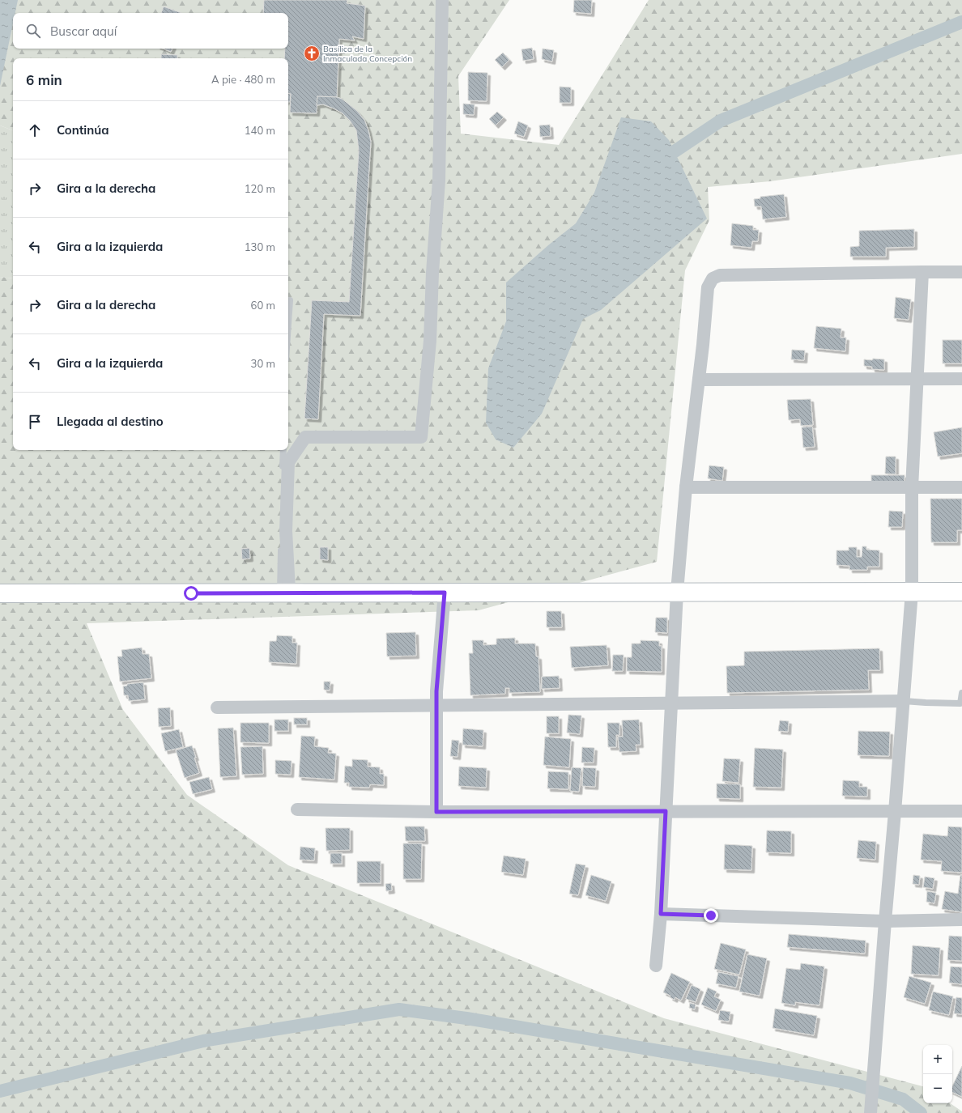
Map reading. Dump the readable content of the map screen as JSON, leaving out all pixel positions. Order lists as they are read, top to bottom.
{
  "places": {
    "church": ["Basílica de la Inmaculada Concepción"]
  },
  "page": {
    "search": "Buscar aquí",
    "heading": ["6 min", "A pie · 480 m"],
    "list": [
      ["Continúa", "140 m"],
      ["Gira a la derecha", "120 m"],
      ["Gira a la izquierda", "130 m"],
      ["Gira a la derecha", "60 m"],
      ["Gira a la izquierda", "30 m"],
      "Llegada al destino"
    ],
    "map_buttons": ["+", "−"]
  }
}
